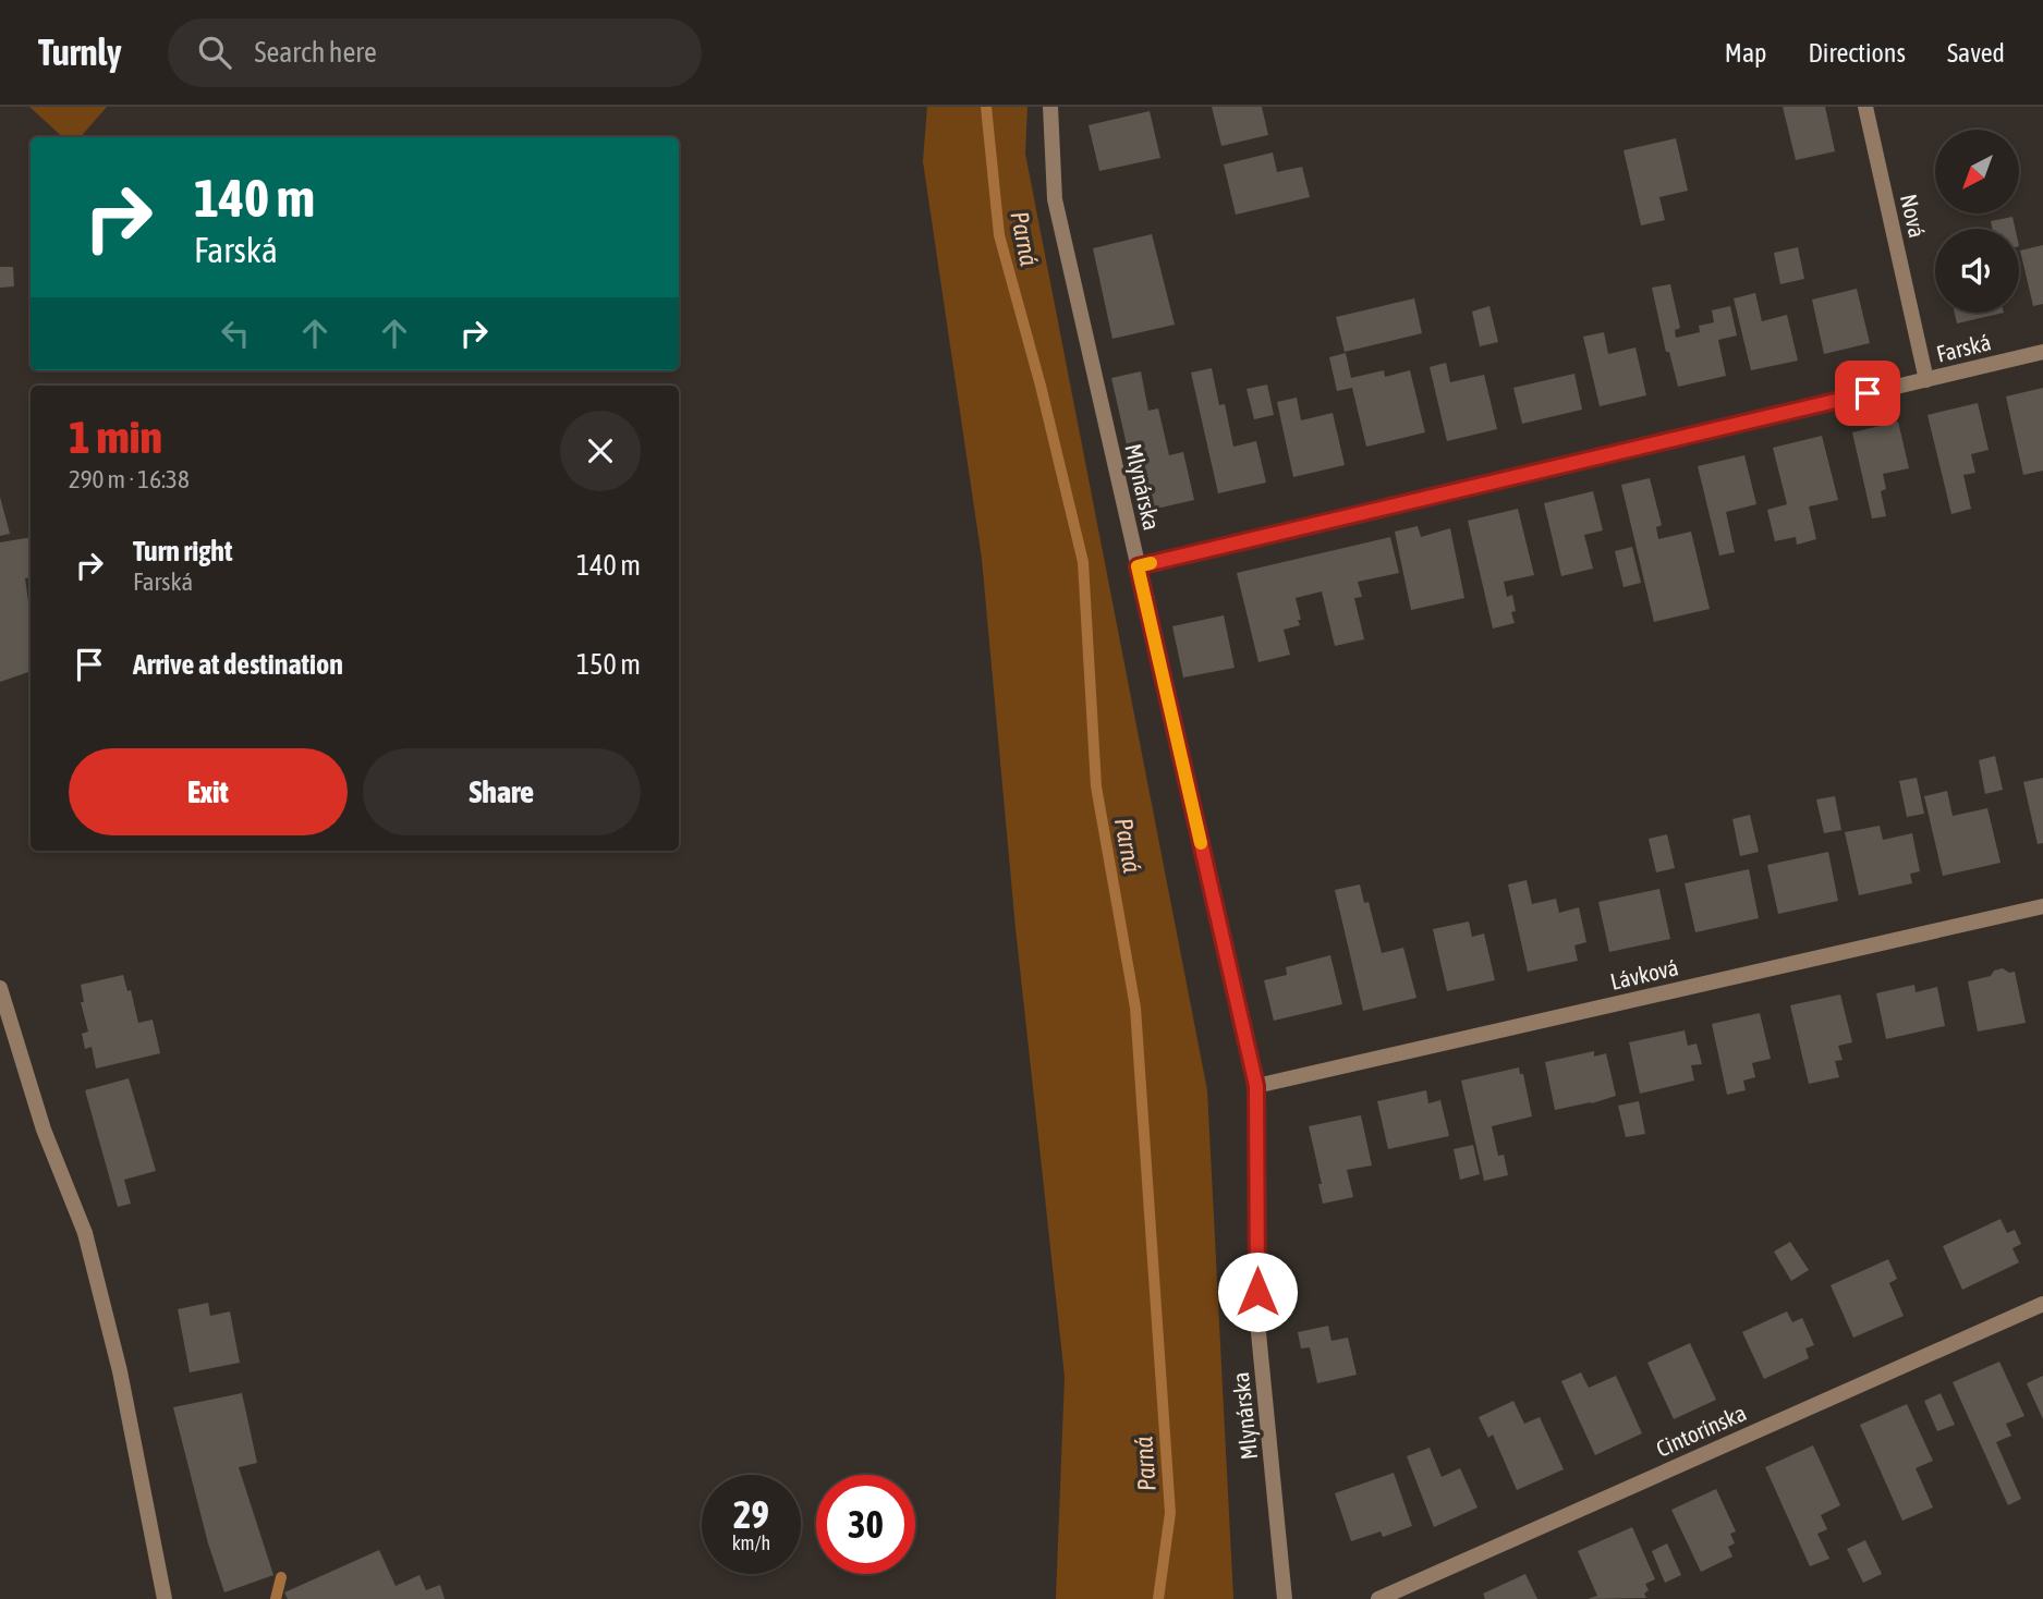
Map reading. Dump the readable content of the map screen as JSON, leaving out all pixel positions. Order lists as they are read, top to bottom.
{
  "streets": {
    "street": [
      "Nová",
      "Farská",
      "Mlynárska",
      "Lávková",
      "Cintorínska"
    ]
  },
  "crossings": [
    ["Nová", "Farská"],
    ["Farská", "Mlynárska"],
    ["Mlynárska", "Lávková"]
  ],
  "water": ["Parná"],
  "north": "bottom left",
  "page": {
    "header": "Turnly",
    "search": "Search here",
    "nav": ["Map", "Directions", "Saved"],
    "turn": ["140 m", "Farská"],
    "heading": ["1 min", "290 m · 16:38"],
    "list": [
      {
        "name": "Turn right",
        "note": "Farská",
        "value": "140 m"
      },
      {
        "name": "Arrive at destination",
        "value": "150 m"
      }
    ],
    "buttons": ["Exit", "Share"],
    "speed": "29 km/h",
    "limit": "30"
  }
}
